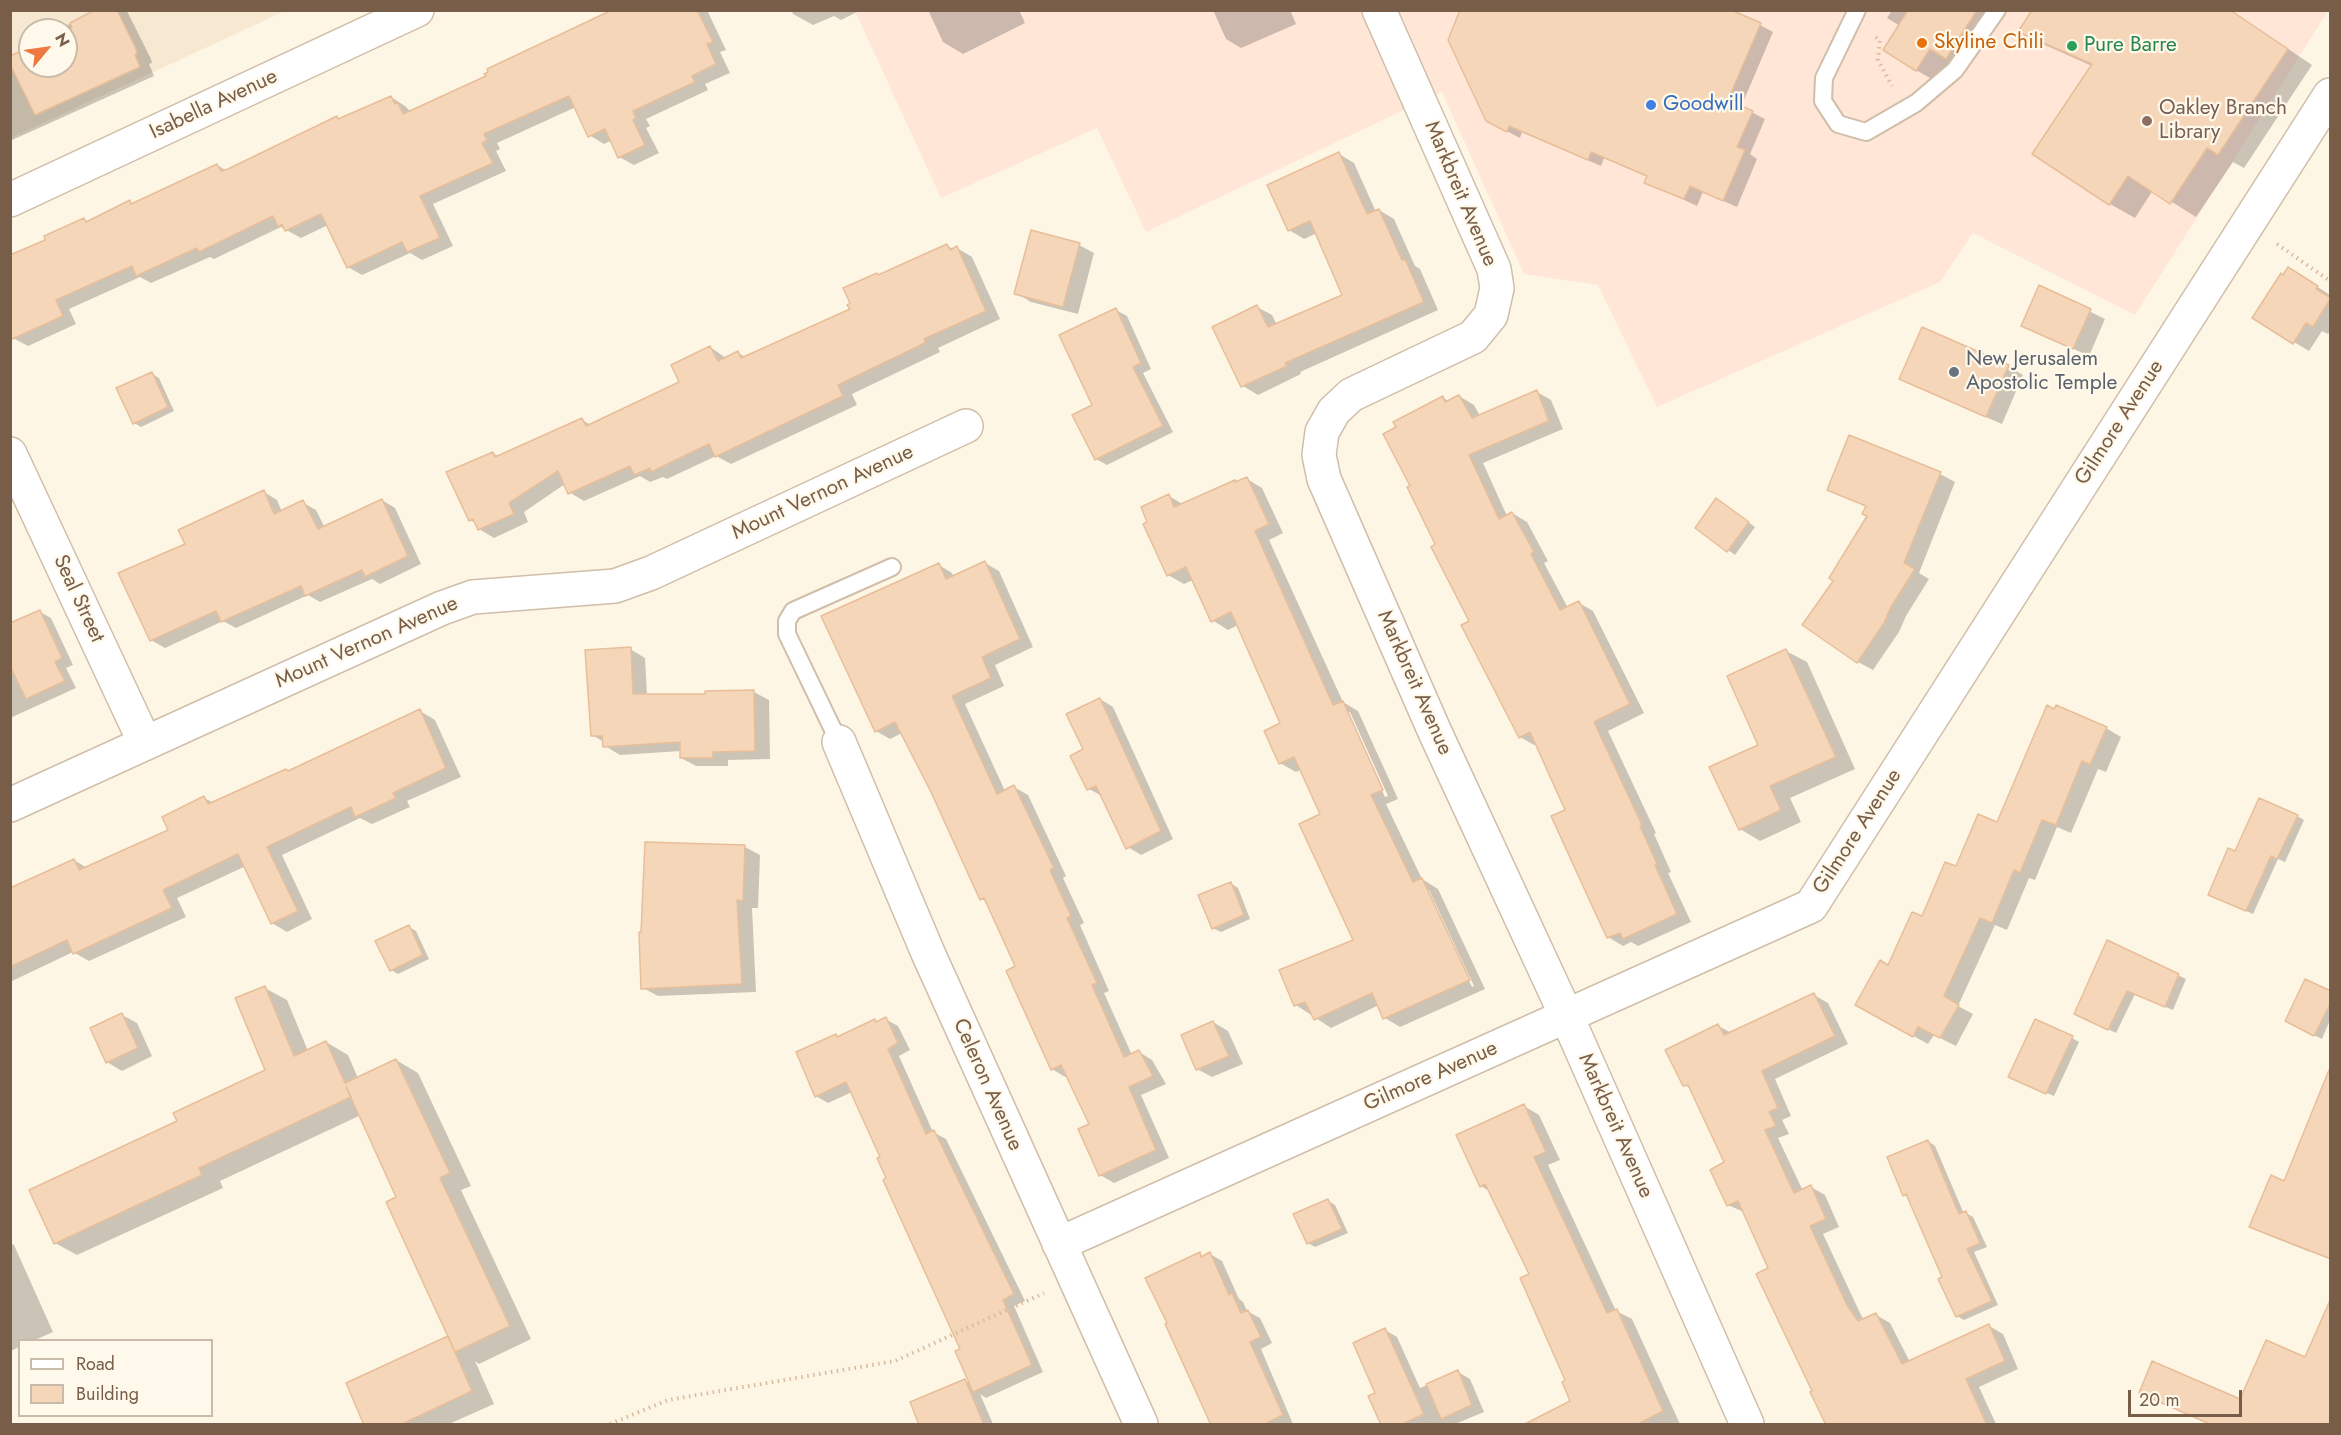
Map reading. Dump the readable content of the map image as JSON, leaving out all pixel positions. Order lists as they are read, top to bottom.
{
  "streets": {
    "street": [
      "Isabella Avenue",
      "Markbreit Avenue",
      "Gilmore Avenue",
      "Mount Vernon Avenue",
      "Seal Street",
      "Celeron Avenue"
    ]
  },
  "crossings": [
    ["Markbreit Avenue", "Gilmore Avenue"],
    ["Gilmore Avenue", "Celeron Avenue"],
    ["Mount Vernon Avenue", "Seal Street"]
  ],
  "places": [
    "Skyline Chili",
    "Pure Barre",
    "Goodwill",
    "Oakley Branch Library",
    "New Jerusalem Apostolic Temple"
  ],
  "legend": ["Road", "Building"],
  "scale_bar": "20 m",
  "north": "top right"
}
